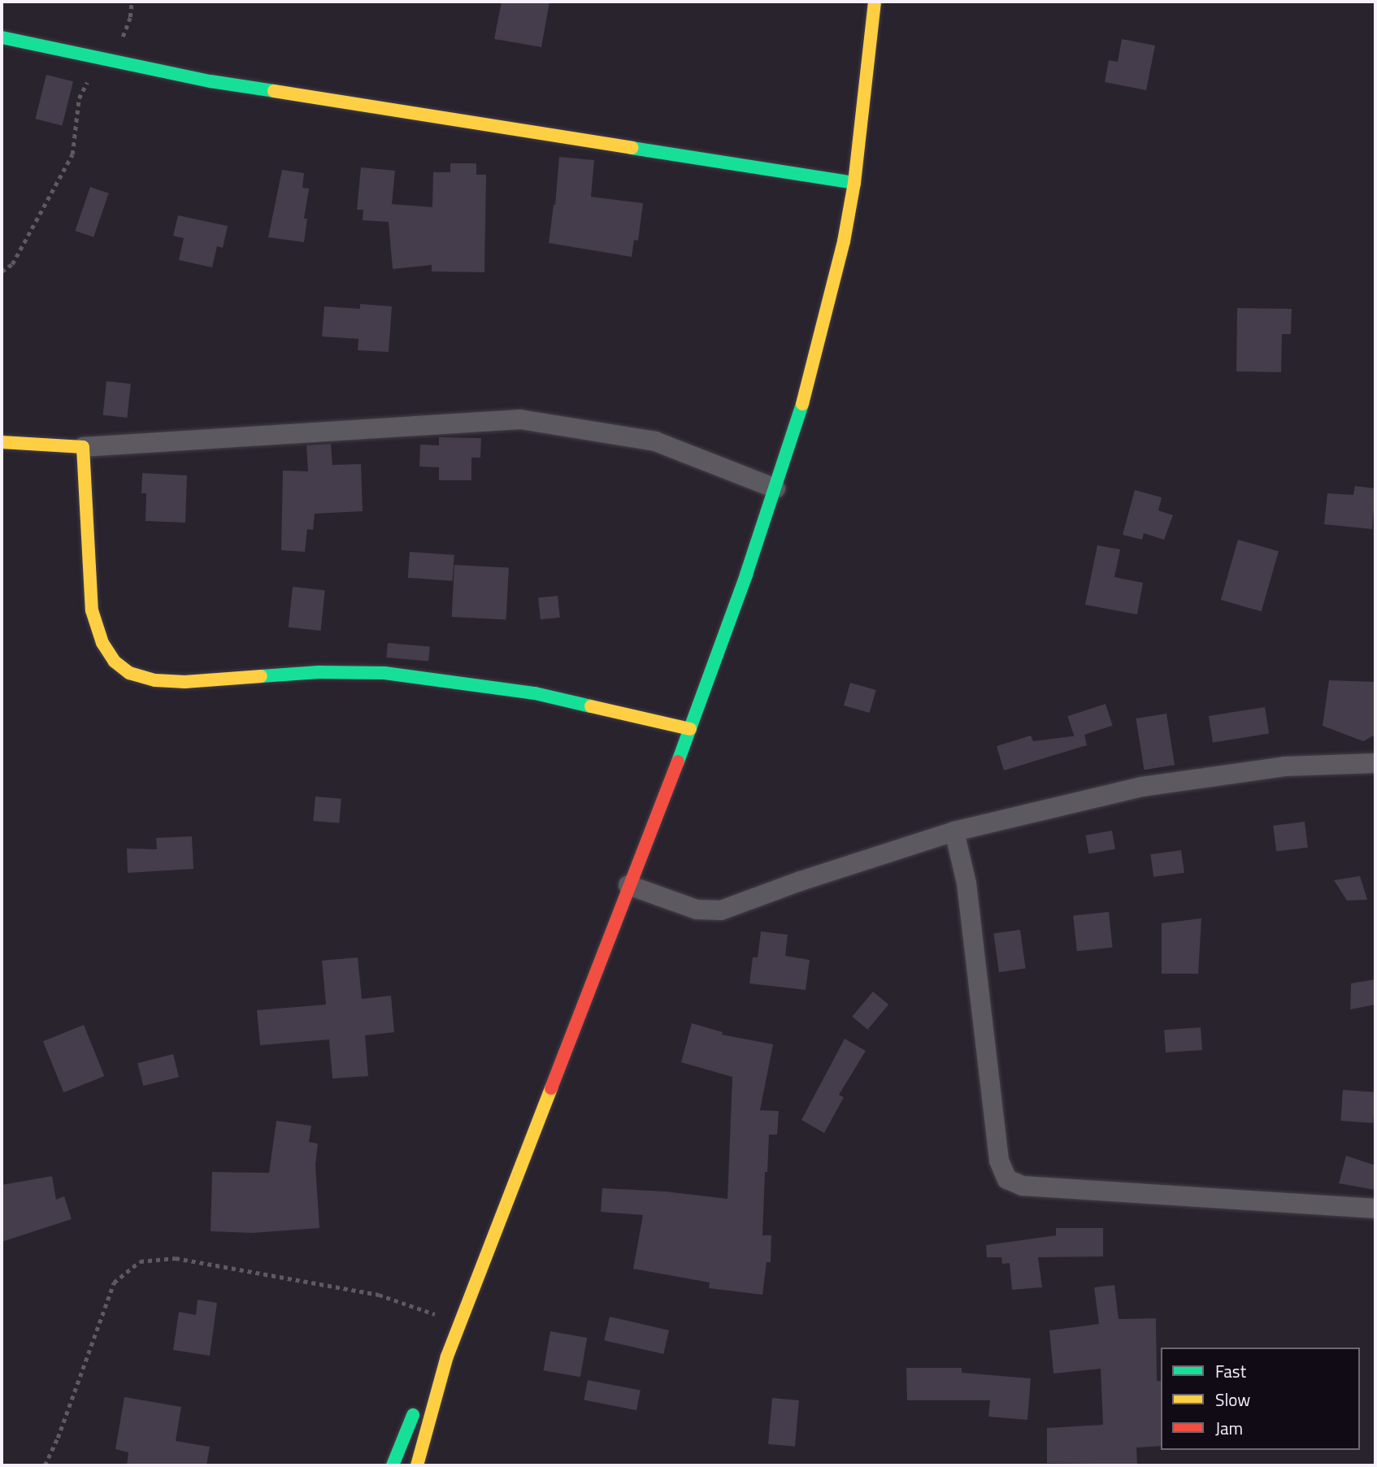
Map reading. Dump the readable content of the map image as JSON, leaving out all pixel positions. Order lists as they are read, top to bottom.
{
  "legend": ["Fast", "Slow", "Jam"]
}
